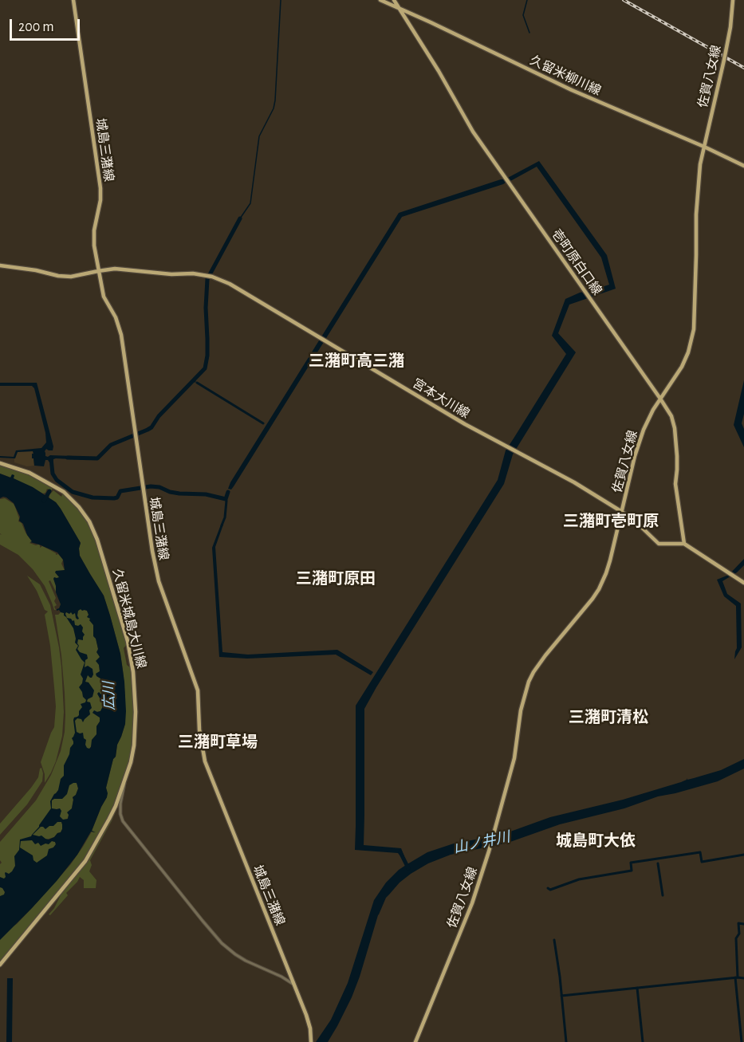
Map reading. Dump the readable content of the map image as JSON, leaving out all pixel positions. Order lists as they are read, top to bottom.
{
  "streets": {
    "main road": [
      "久留米柳川線",
      "佐賀八女線",
      "城島三潴線",
      "壱町原白口線",
      "宮本大川線",
      "久留米城島大川線"
    ]
  },
  "crossings": [
    ["久留米柳川線", "佐賀八女線"],
    ["久留米柳川線", "壱町原白口線"],
    ["佐賀八女線", "壱町原白口線"],
    ["佐賀八女線", "宮本大川線"],
    ["城島三潴線", "宮本大川線"],
    ["壱町原白口線", "宮本大川線"]
  ],
  "districts": [
    "三潴町高三潴",
    "三潴町壱町原",
    "三潴町原田",
    "三潴町清松",
    "三潴町草場",
    "城島町大依"
  ],
  "water": ["広川", "山ノ井川"],
  "scale_bar": "200 m"
}
